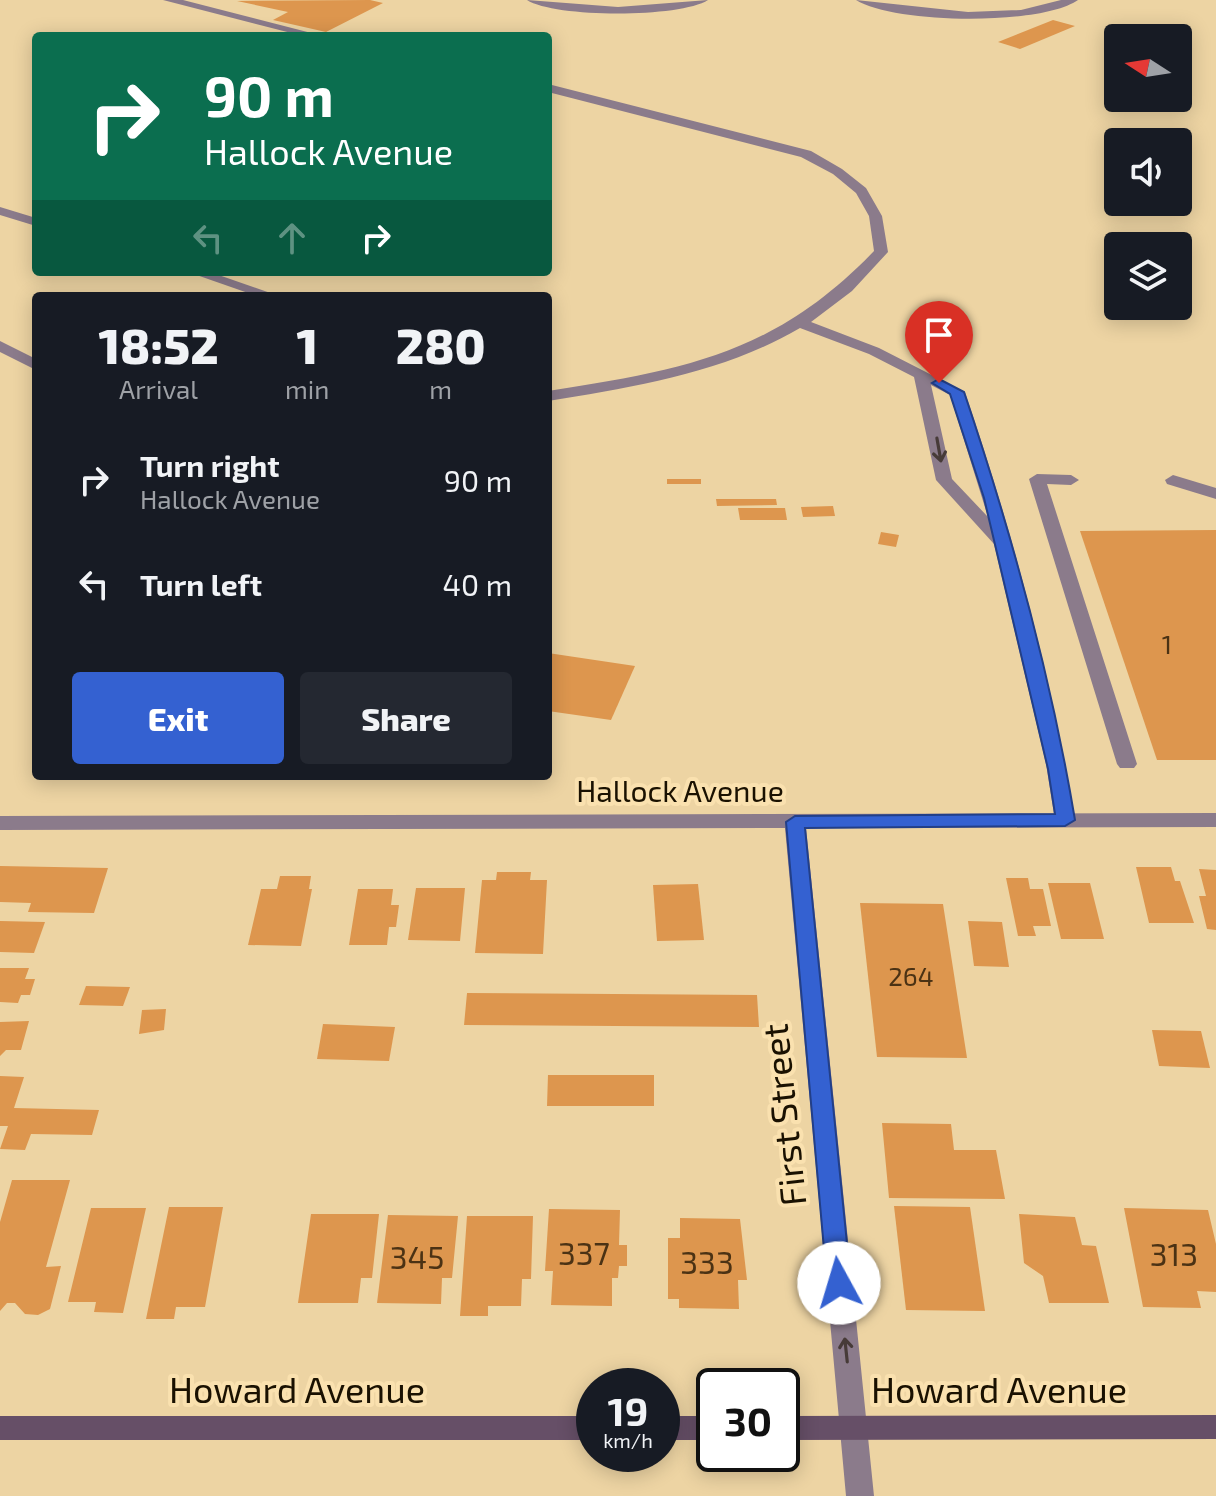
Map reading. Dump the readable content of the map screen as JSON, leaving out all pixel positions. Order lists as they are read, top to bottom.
{
  "streets": {
    "main road": ["Howard Avenue"],
    "street": ["Hallock Avenue", "First Street"]
  },
  "crossings": [
    ["Hallock Avenue", "First Street"],
    ["First Street", "Howard Avenue"]
  ],
  "one_way": ["First Street"],
  "house_numbers": [
    "1",
    "264",
    "337",
    "313",
    "345",
    "333"
  ],
  "north": "left",
  "page": {
    "turn": ["90 m", "Hallock Avenue"],
    "eta": [
      "18:52",
      "Arrival",
      "1",
      "min",
      "280",
      "m"
    ],
    "list": [
      {
        "name": "Turn right",
        "note": "Hallock Avenue",
        "value": "90 m"
      },
      {
        "name": "Turn left",
        "value": "40 m"
      }
    ],
    "buttons": ["Exit", "Share"],
    "speed": "19 km/h",
    "limit": "30"
  }
}
